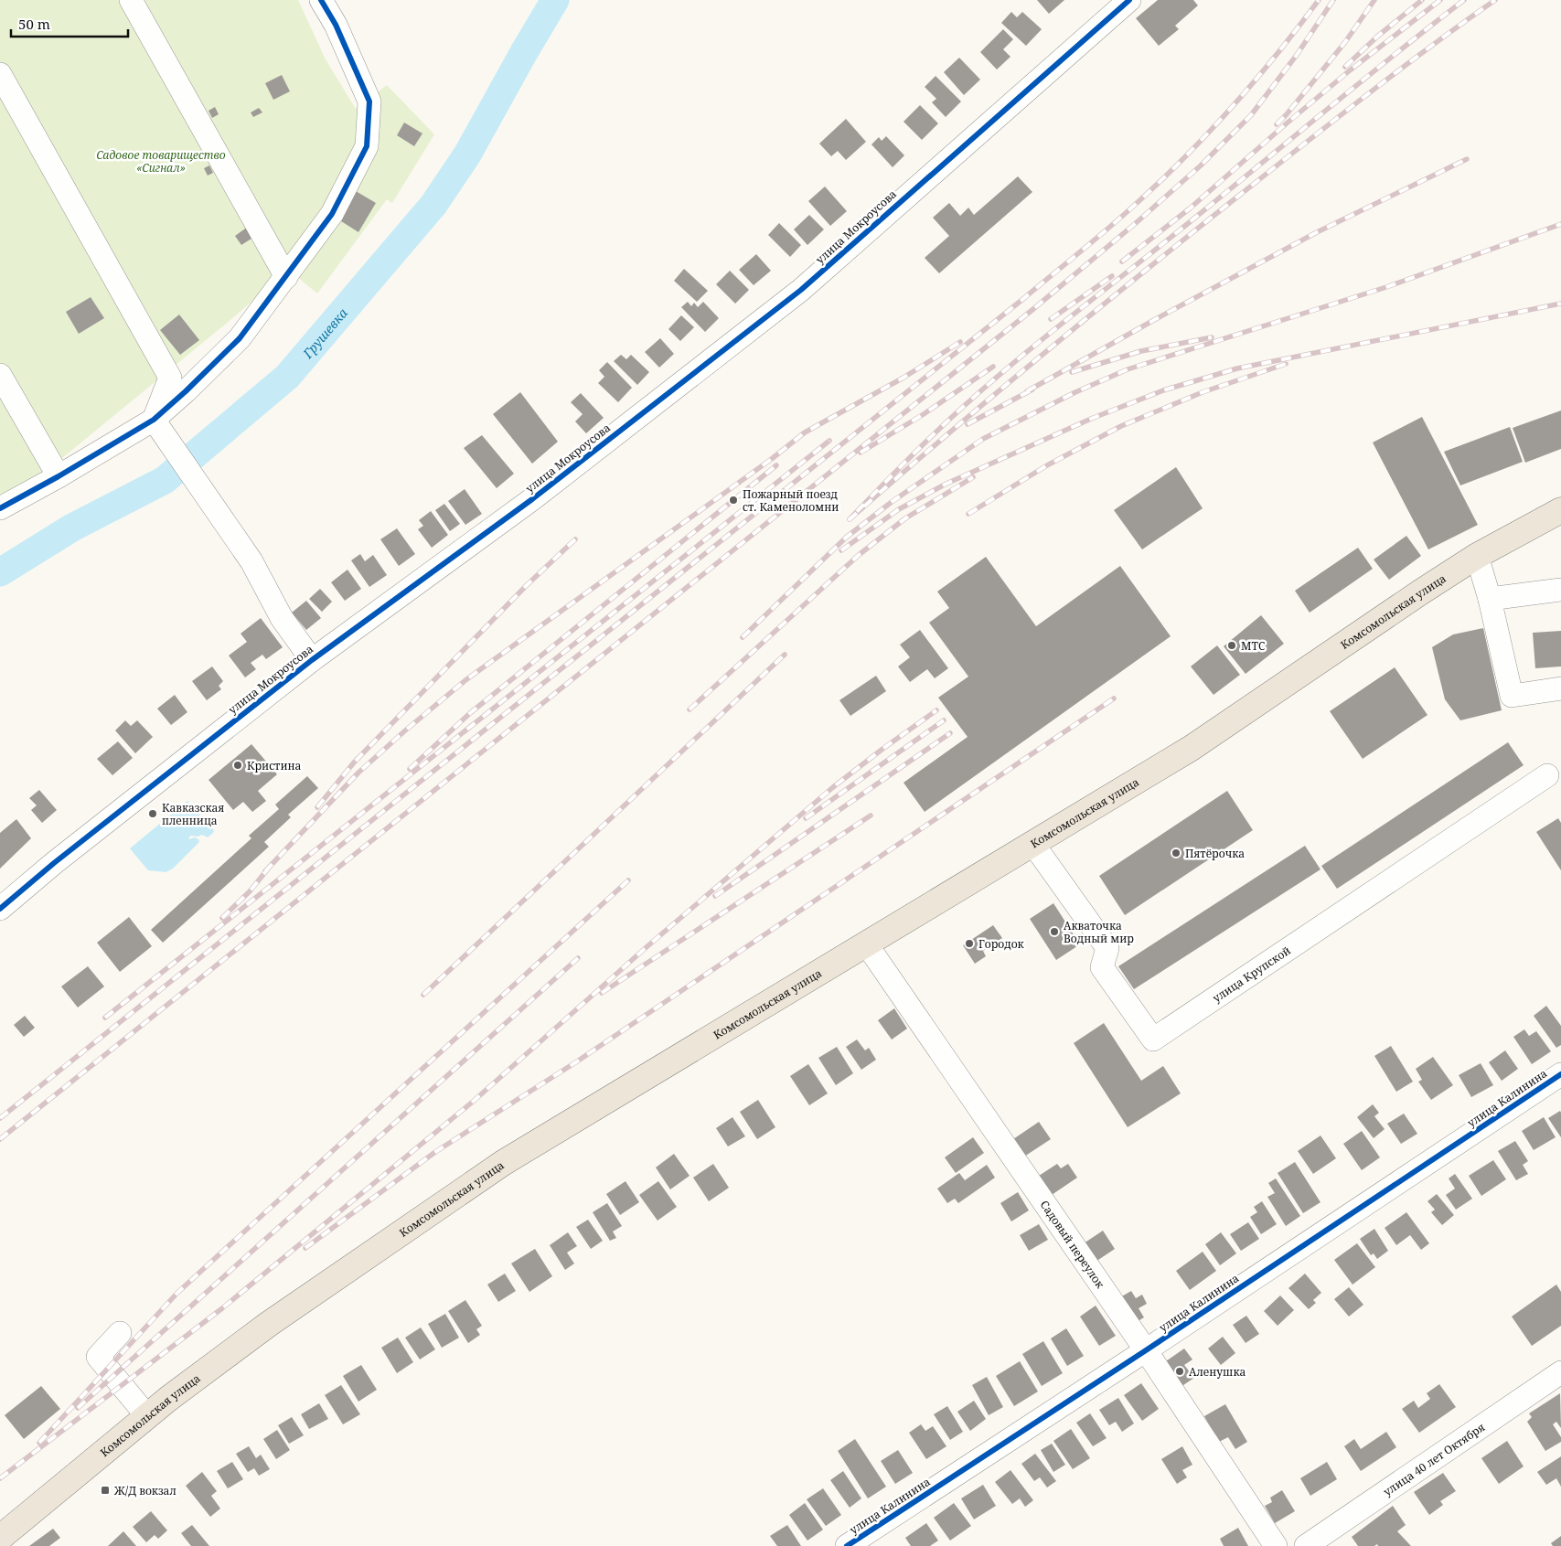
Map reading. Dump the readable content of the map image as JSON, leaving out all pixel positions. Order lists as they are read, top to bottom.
{
  "streets": {
    "main road": ["Комсомольская улица"],
    "street": [
      "улица Мокроусова",
      "улица Крупской",
      "улица Калинина",
      "Садовый переулок",
      "улица 40 лет Октября"
    ]
  },
  "crossings": [
    ["Комсомольская улица", "улица Крупской"],
    ["Комсомольская улица", "Садовый переулок"],
    ["улица Калинина", "Садовый переулок"]
  ],
  "water": ["Грушевка"],
  "parks": ["Садовое товарищество «Сигнал»"],
  "places": {
    "other": [
      "Пожарный поезд ст. Каменоломни",
      "МТС",
      "Кристина",
      "Кавказская пленница",
      "Пятёрочка",
      "Акваточка Водный мир",
      "Городок",
      "Аленушка"
    ],
    "transit": ["Ж/Д вокзал"]
  },
  "scale_bar": "50 m"
}
